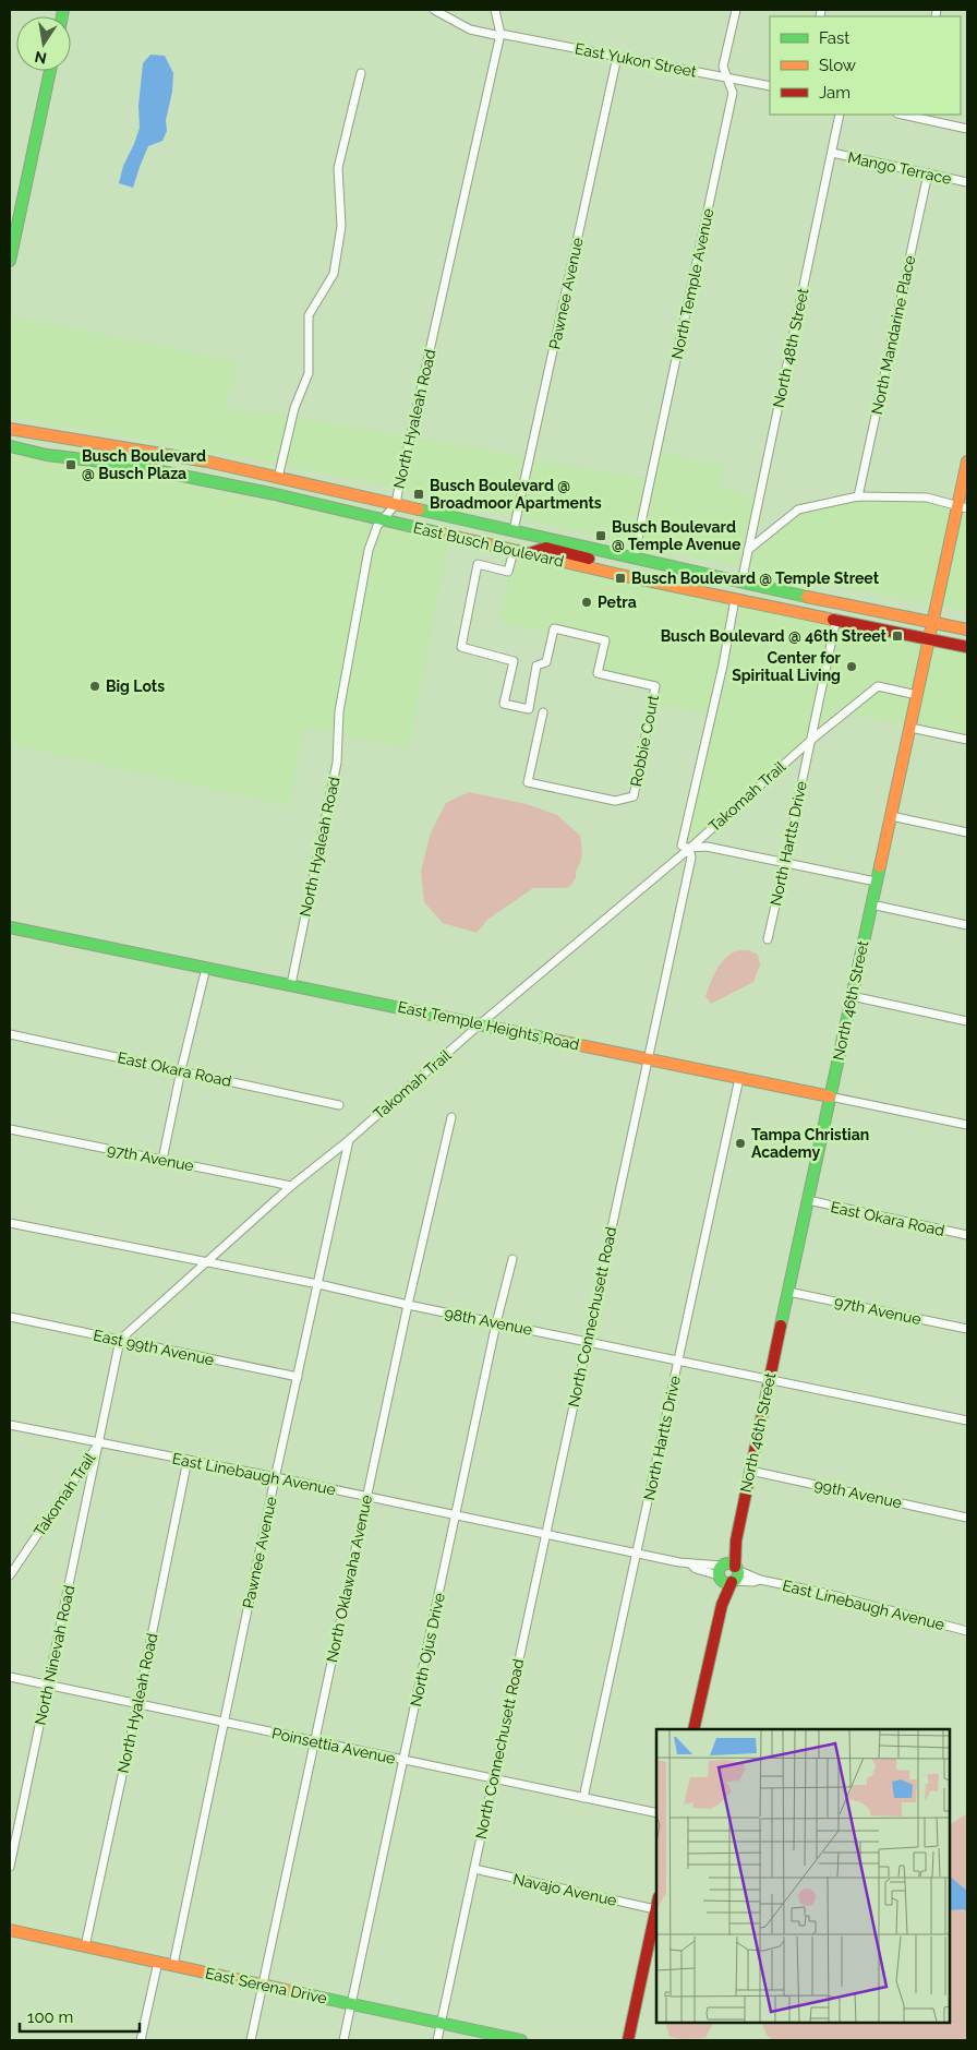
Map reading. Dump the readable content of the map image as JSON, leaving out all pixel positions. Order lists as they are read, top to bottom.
{
  "streets": {
    "street": [
      "East Yukon Street",
      "Mango Terrace",
      "North Temple Avenue",
      "Pawnee Avenue",
      "North Mandarine Place",
      "North 48th Street",
      "North Hyaleah Road",
      "East Busch Boulevard",
      "Robbie Court",
      "Takomah Trail",
      "North Hartts Drive",
      "North 46th Street",
      "East Temple Heights Road",
      "East Okara Road",
      "97th Avenue",
      "North Connechusett Road",
      "98th Avenue",
      "East 99th Avenue",
      "East Linebaugh Avenue",
      "99th Avenue",
      "North Oklawaha Avenue",
      "North Ojus Drive",
      "North Ninevah Road",
      "Poinsettia Avenue",
      "Navajo Avenue",
      "East Serena Drive"
    ]
  },
  "crossings": [
    ["East Yukon Street", "North Temple Avenue"],
    ["East Yukon Street", "Pawnee Avenue"],
    ["East Yukon Street", "North Hyaleah Road"],
    ["Mango Terrace", "North Mandarine Place"],
    ["Mango Terrace", "North 48th Street"],
    ["North Temple Avenue", "East Busch Boulevard"],
    ["Pawnee Avenue", "East Busch Boulevard"],
    ["Pawnee Avenue", "Takomah Trail"],
    ["Pawnee Avenue", "98th Avenue"],
    ["Pawnee Avenue", "East 99th Avenue"],
    ["Pawnee Avenue", "East Linebaugh Avenue"],
    ["Pawnee Avenue", "Poinsettia Avenue"],
    ["Pawnee Avenue", "East Serena Drive"],
    ["North 48th Street", "East Busch Boulevard"],
    ["North Hyaleah Road", "East Busch Boulevard"],
    ["North Hyaleah Road", "East Temple Heights Road"],
    ["North Hyaleah Road", "East Linebaugh Avenue"],
    ["North Hyaleah Road", "Poinsettia Avenue"],
    ["North Hyaleah Road", "East Serena Drive"],
    ["East Busch Boulevard", "Robbie Court"],
    ["East Busch Boulevard", "North Hartts Drive"],
    ["East Busch Boulevard", "North 46th Street"],
    ["East Busch Boulevard", "North Connechusett Road"],
    ["Takomah Trail", "North Hartts Drive"],
    ["Takomah Trail", "North 46th Street"],
    ["Takomah Trail", "East Temple Heights Road"],
    ["Takomah Trail", "97th Avenue"],
    ["Takomah Trail", "North Connechusett Road"],
    ["Takomah Trail", "98th Avenue"],
    ["Takomah Trail", "East 99th Avenue"],
    ["Takomah Trail", "East Linebaugh Avenue"],
    ["Takomah Trail", "North Ninevah Road"],
    ["North Hartts Drive", "East Temple Heights Road"],
    ["North Hartts Drive", "98th Avenue"],
    ["North Hartts Drive", "East Linebaugh Avenue"],
    ["North Hartts Drive", "Poinsettia Avenue"],
    ["North 46th Street", "East Temple Heights Road"],
    ["North 46th Street", "East Okara Road"],
    ["North 46th Street", "97th Avenue"],
    ["North 46th Street", "98th Avenue"],
    ["North 46th Street", "East Linebaugh Avenue"],
    ["North 46th Street", "99th Avenue"],
    ["East Temple Heights Road", "North Connechusett Road"],
    ["North Connechusett Road", "98th Avenue"],
    ["North Connechusett Road", "East Linebaugh Avenue"],
    ["North Connechusett Road", "Poinsettia Avenue"],
    ["North Connechusett Road", "Navajo Avenue"],
    ["North Connechusett Road", "East Serena Drive"],
    ["98th Avenue", "North Oklawaha Avenue"],
    ["98th Avenue", "North Ojus Drive"],
    ["East Linebaugh Avenue", "North Oklawaha Avenue"],
    ["East Linebaugh Avenue", "North Ojus Drive"],
    ["East Linebaugh Avenue", "North Ninevah Road"],
    ["North Oklawaha Avenue", "Poinsettia Avenue"],
    ["North Oklawaha Avenue", "East Serena Drive"],
    ["North Ojus Drive", "Poinsettia Avenue"],
    ["North Ojus Drive", "East Serena Drive"],
    ["North Ninevah Road", "Poinsettia Avenue"]
  ],
  "places": {
    "transit": [
      "Busch Boulevard @ Busch Plaza",
      "Busch Boulevard @ Broadmoor Apartments",
      "Busch Boulevard @ Temple Avenue",
      "Busch Boulevard @ Temple Street",
      "Busch Boulevard @ 46th Street"
    ],
    "other": [
      "Petra",
      "Center for Spiritual Living",
      "Big Lots",
      "Tampa Christian Academy"
    ]
  },
  "legend": ["Fast", "Slow", "Jam"],
  "scale_bar": "100 m",
  "north": "bottom"
}
